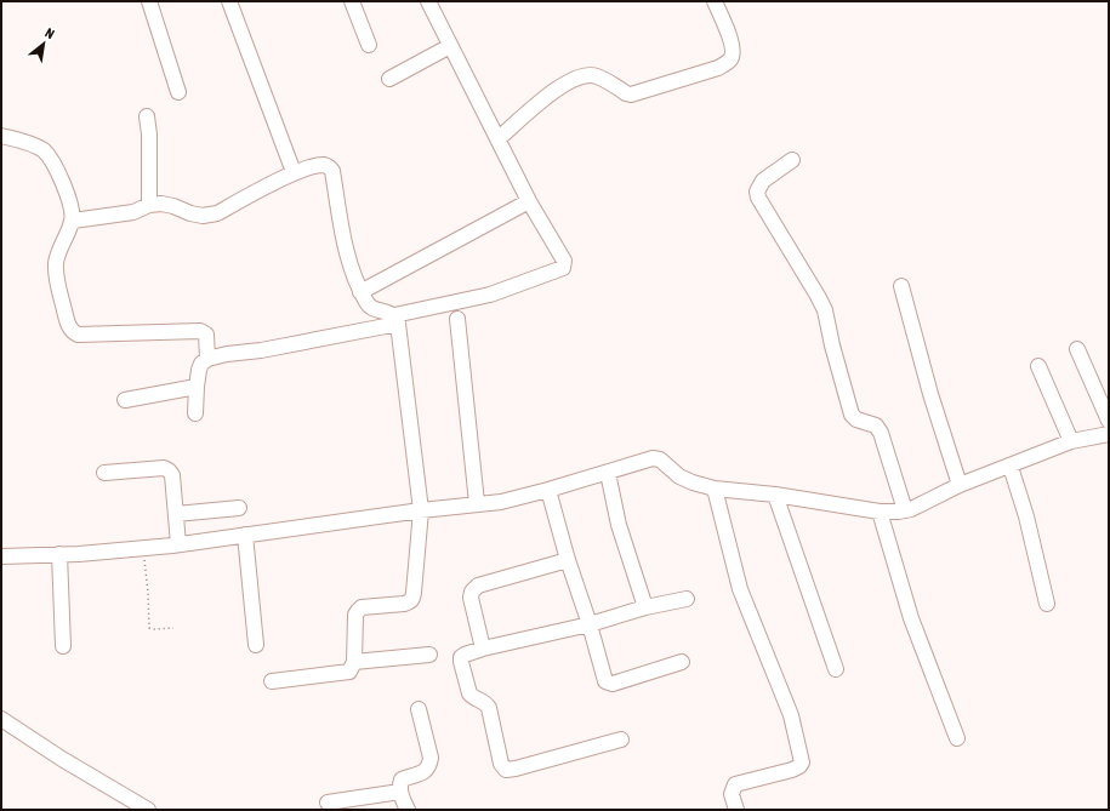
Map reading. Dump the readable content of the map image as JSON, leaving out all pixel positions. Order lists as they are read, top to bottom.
{
  "north": "top right"
}
